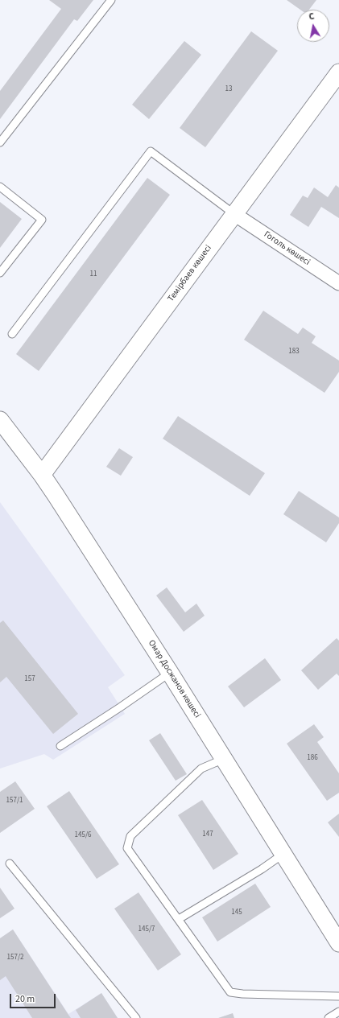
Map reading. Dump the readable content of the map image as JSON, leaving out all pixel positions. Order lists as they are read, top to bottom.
{
  "streets": {
    "street": ["Гоголь көшесі", "Темірбаев көшесі", "Омар Досжанов көшесі"]
  },
  "crossings": [
    ["Гоголь көшесі", "Темірбаев көшесі"],
    ["Темірбаев көшесі", "Омар Досжанов көшесі"]
  ],
  "house_numbers": [
    "13",
    "11",
    "183",
    "157",
    "186",
    "157/1",
    "147",
    "145/6",
    "145",
    "145/7",
    "157/2"
  ],
  "scale_bar": "20 m",
  "north": "top"
}
